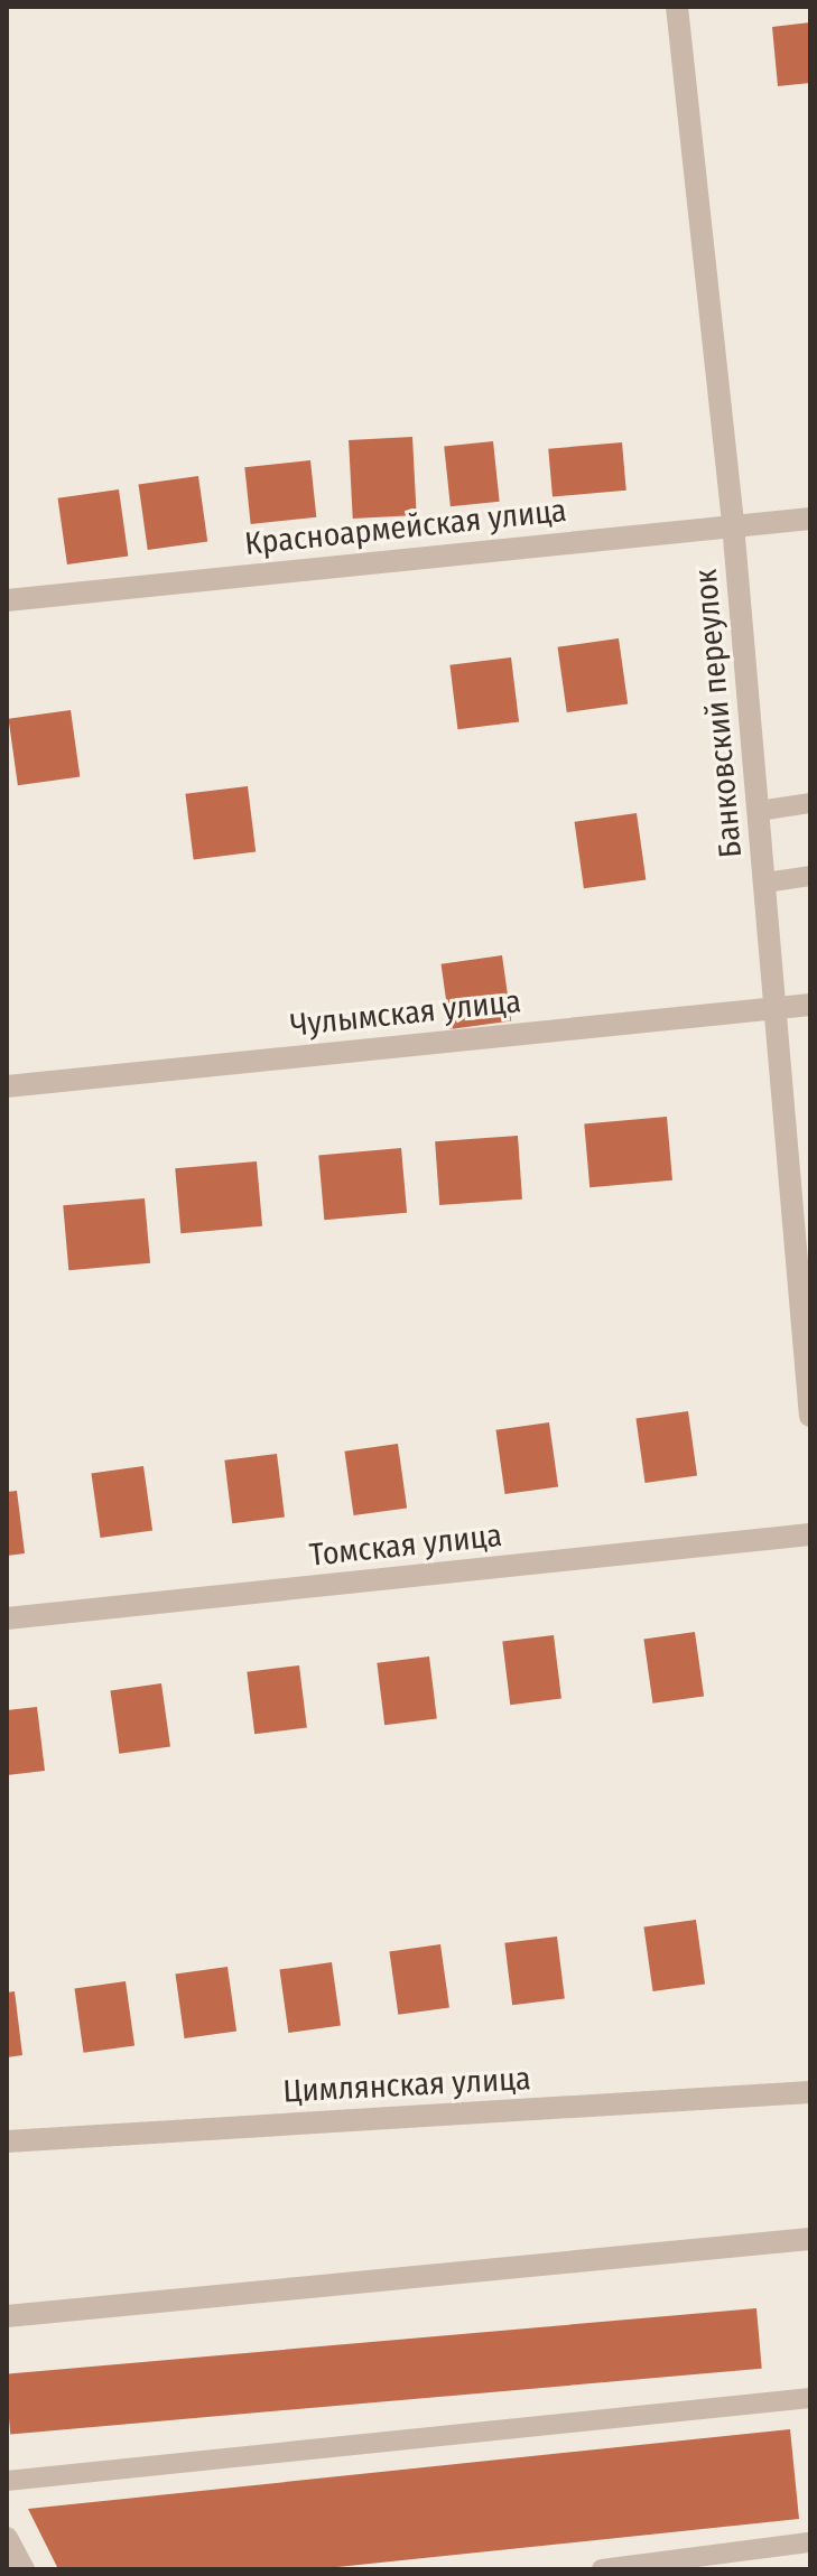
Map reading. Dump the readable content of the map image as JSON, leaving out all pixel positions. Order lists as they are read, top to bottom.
{
  "streets": {
    "street": [
      "Красноармейская улица",
      "Банковский переулок",
      "Чулымская улица",
      "Томская улица",
      "Цимлянская улица"
    ]
  },
  "crossings": [
    ["Красноармейская улица", "Банковский переулок"],
    ["Банковский переулок", "Чулымская улица"]
  ]
}
